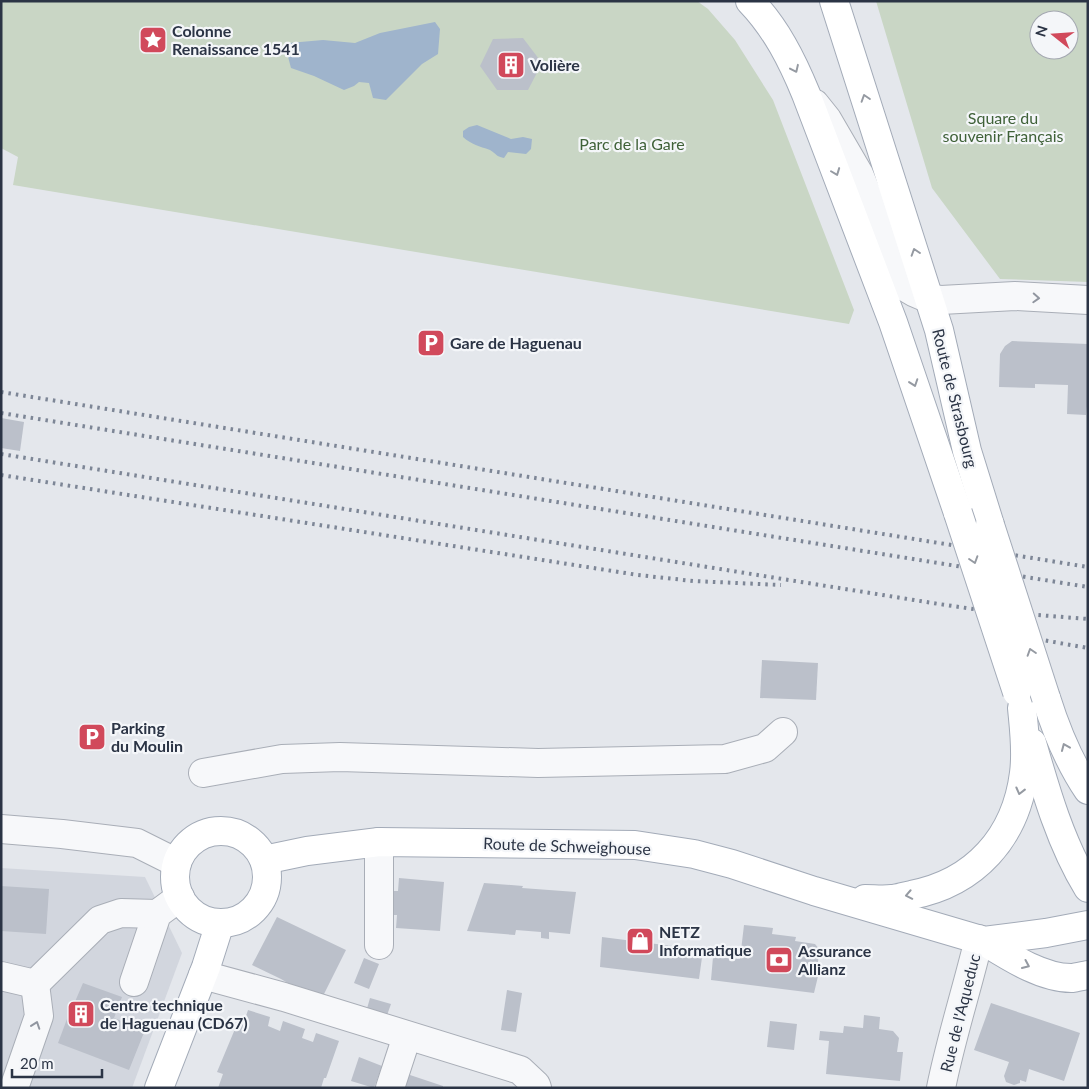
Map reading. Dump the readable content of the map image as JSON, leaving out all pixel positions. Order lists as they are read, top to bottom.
{
  "streets": {
    "main road": ["Route de Strasbourg", "Route de Schweighouse"],
    "street": ["Rue de l'Aqueduc"]
  },
  "crossings": [
    ["Route de Schweighouse", "Rue de l'Aqueduc"]
  ],
  "parks": ["Square du souvenir Français", "Parc de la Gare"],
  "places": {
    "place": ["Colonne Renaissance 1541"],
    "building": ["Volière", "Centre technique de Haguenau (CD67)"],
    "parking": ["Gare de Haguenau", "Parking du Moulin"],
    "shop": ["NETZ Informatique"],
    "bank": ["Assurance Allianz"]
  },
  "scale_bar": "20 m",
  "north": "left"
}
